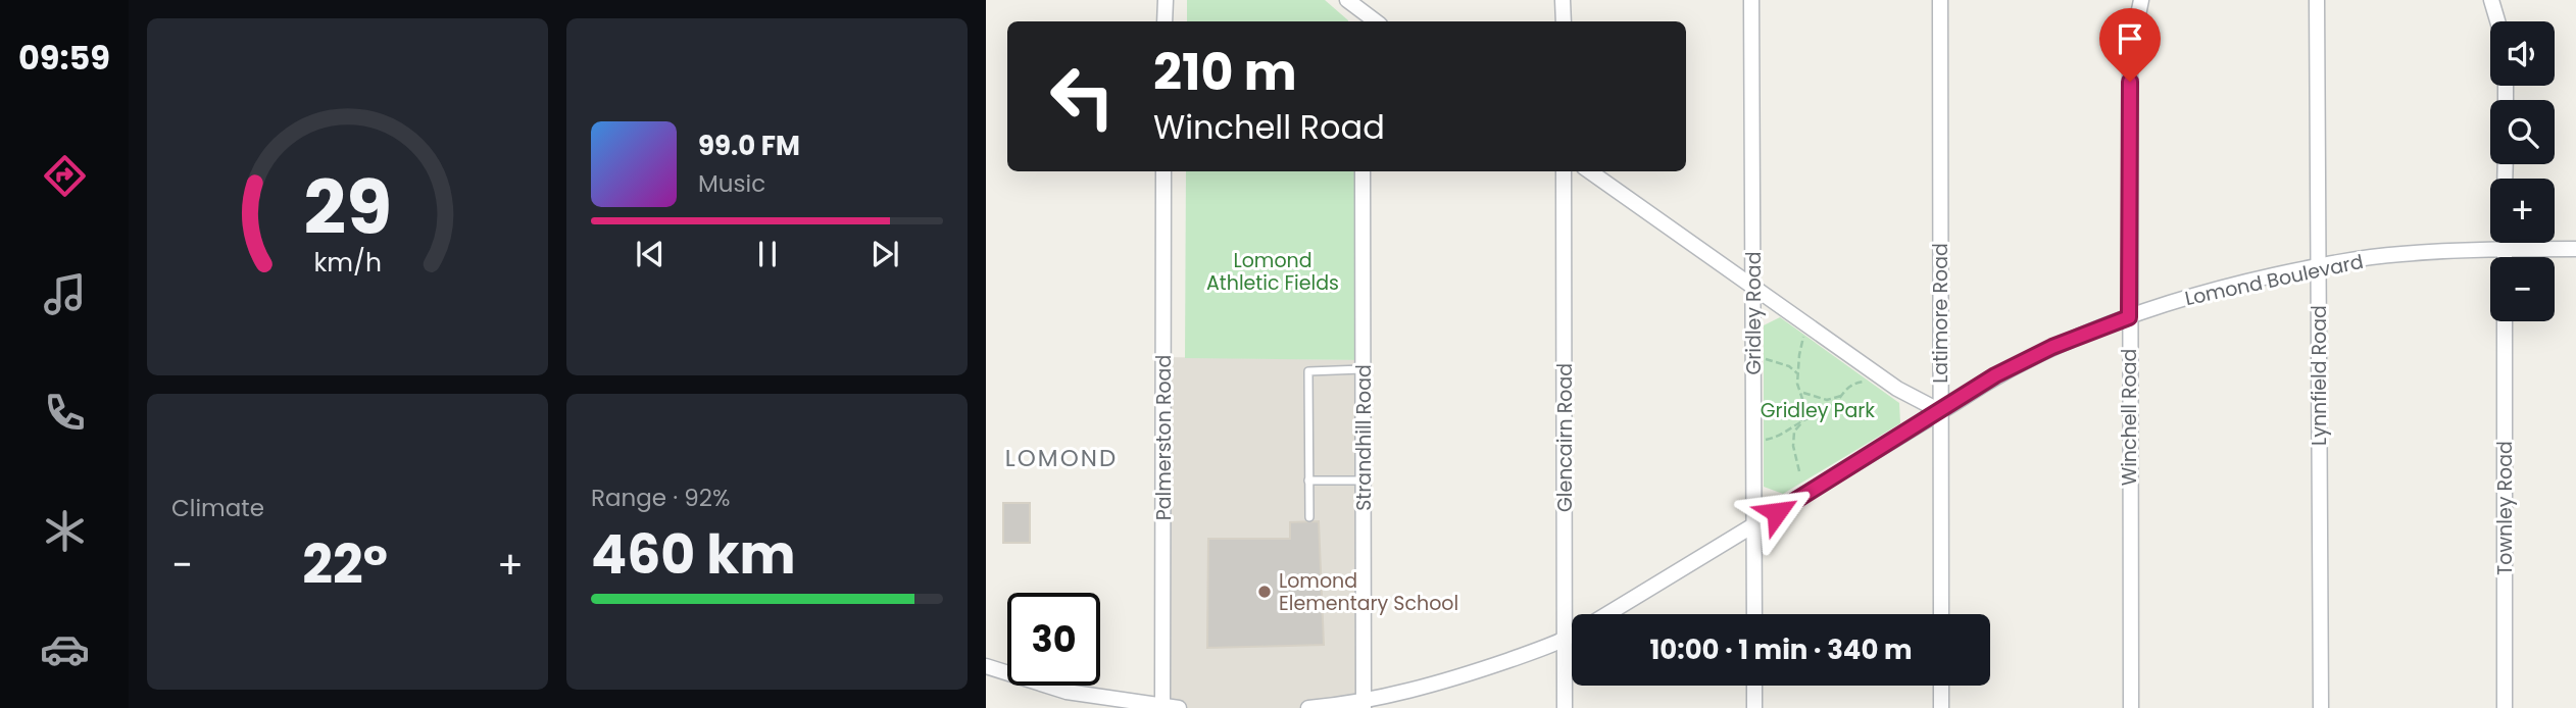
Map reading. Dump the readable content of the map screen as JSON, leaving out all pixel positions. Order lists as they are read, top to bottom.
{
  "streets": {
    "street": [
      "Lomond Boulevard",
      "Gridley Road",
      "Latimore Road",
      "Lynnfield Road",
      "Winchell Road",
      "Palmerston Road",
      "Strandhill Road",
      "Glencairn Road",
      "Townley Road"
    ]
  },
  "crossings": [
    ["Lomond Boulevard", "Gridley Road"],
    ["Lomond Boulevard", "Latimore Road"],
    ["Lomond Boulevard", "Lynnfield Road"],
    ["Lomond Boulevard", "Winchell Road"],
    ["Lomond Boulevard", "Strandhill Road"],
    ["Lomond Boulevard", "Glencairn Road"]
  ],
  "districts": ["LOMOND"],
  "parks": ["Lomond Athletic Fields", "Gridley Park"],
  "places": ["Lomond Elementary School"],
  "page": {
    "tabs": "09:59",
    "map_buttons": ["+", "−"],
    "turn": ["210 m", "Winchell Road"],
    "song": ["99.0 FM", "Music"],
    "tile": [
      "Climate",
      ["Range · 92%", "460 km"]
    ],
    "heat": ["−", "22°", "+"],
    "limit": "30",
    "trip": "10:00 · 1 min · 340 m",
    "gauge": ["29", "km/h"]
  }
}
